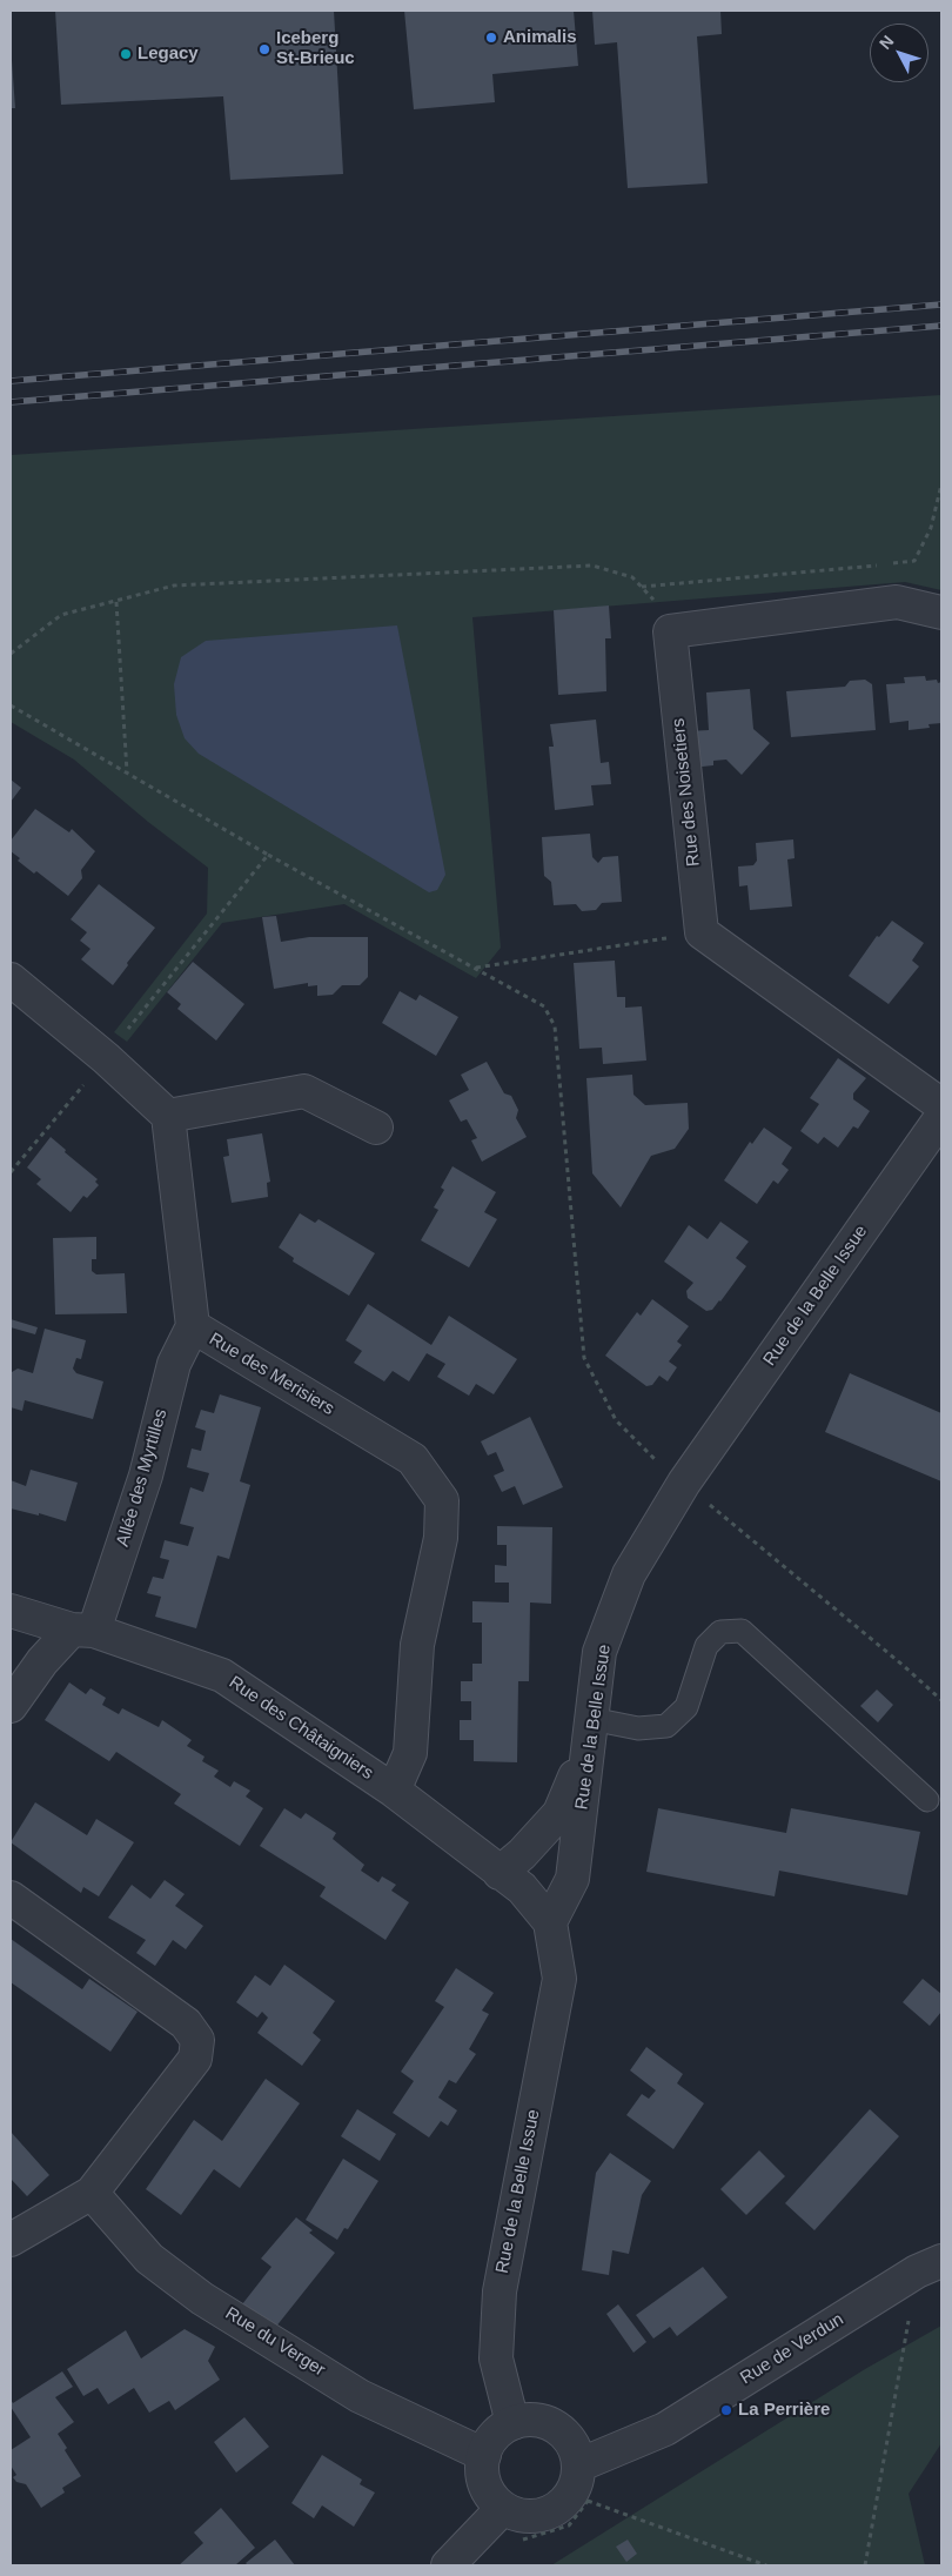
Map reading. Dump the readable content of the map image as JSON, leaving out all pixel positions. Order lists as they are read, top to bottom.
{
  "streets": {
    "street": [
      "Rue des Noisetiers",
      "Rue de la Belle Issue",
      "Rue des Merisiers",
      "Allée des Myrtilles",
      "Rue des Châtaigniers",
      "Rue du Verger",
      "Rue de Verdun"
    ]
  },
  "crossings": [
    ["Rue de la Belle Issue", "Rue des Châtaigniers"],
    ["Rue de la Belle Issue", "Rue du Verger"],
    ["Rue de la Belle Issue", "Rue de Verdun"],
    ["Rue des Merisiers", "Allée des Myrtilles"],
    ["Rue des Merisiers", "Rue des Châtaigniers"],
    ["Allée des Myrtilles", "Rue des Châtaigniers"],
    ["Rue du Verger", "Rue de Verdun"]
  ],
  "places": [
    "Animalis",
    "Iceberg St-Brieuc",
    "Legacy",
    "La Perrière"
  ],
  "north": "top left"
}
